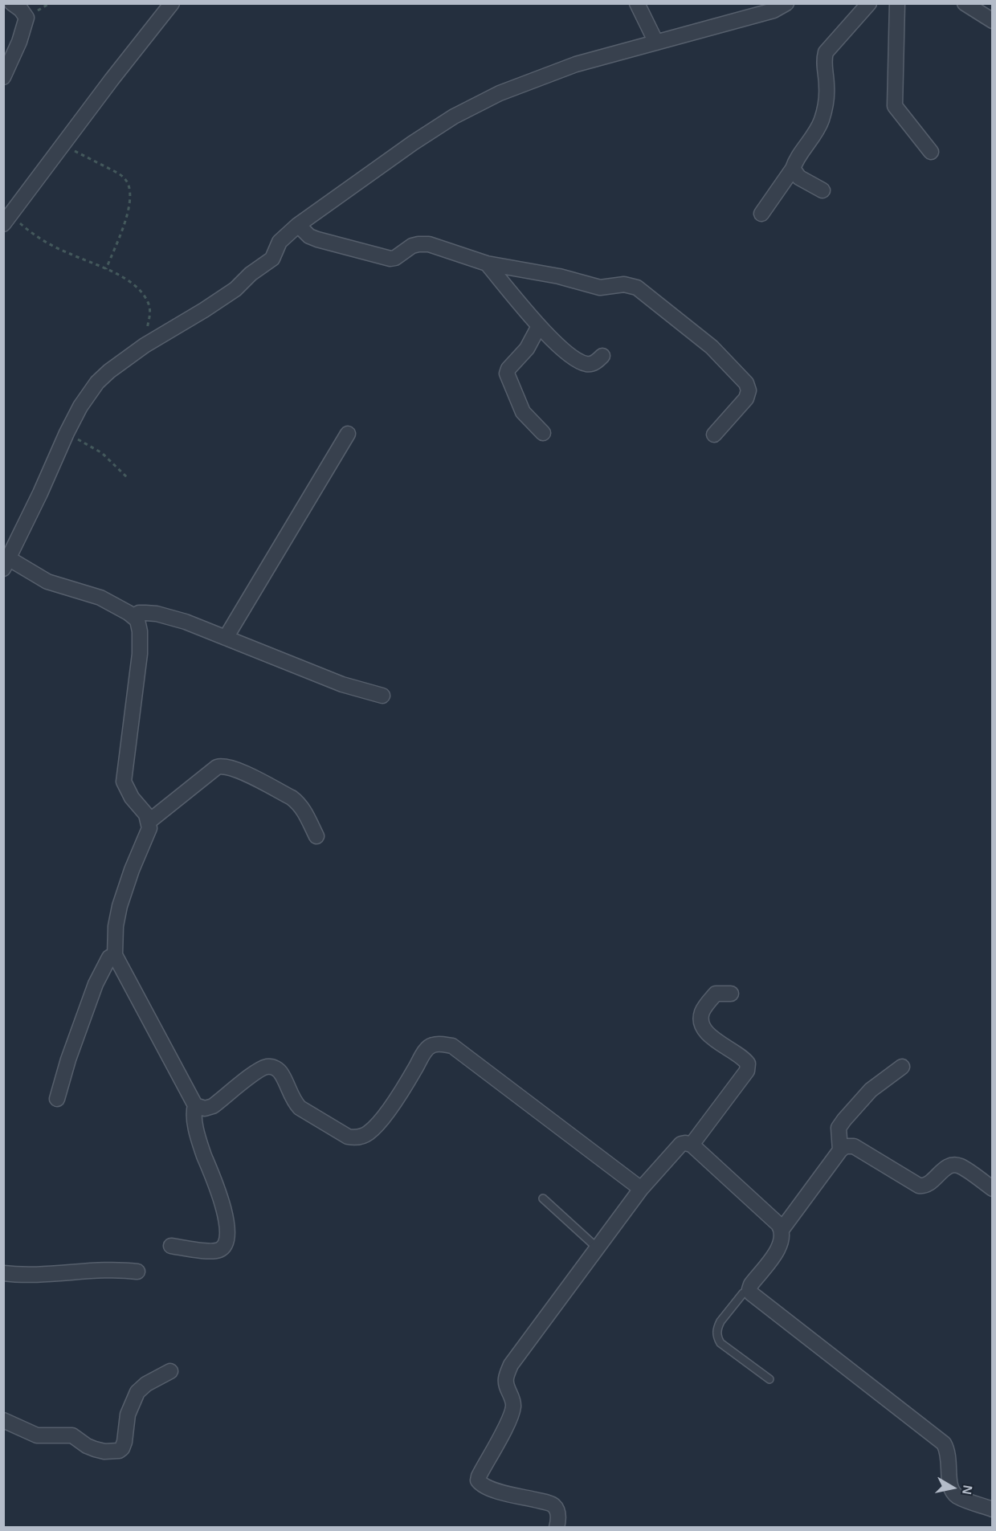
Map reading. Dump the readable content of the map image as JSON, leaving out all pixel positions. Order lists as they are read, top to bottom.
{
  "north": "right"
}
